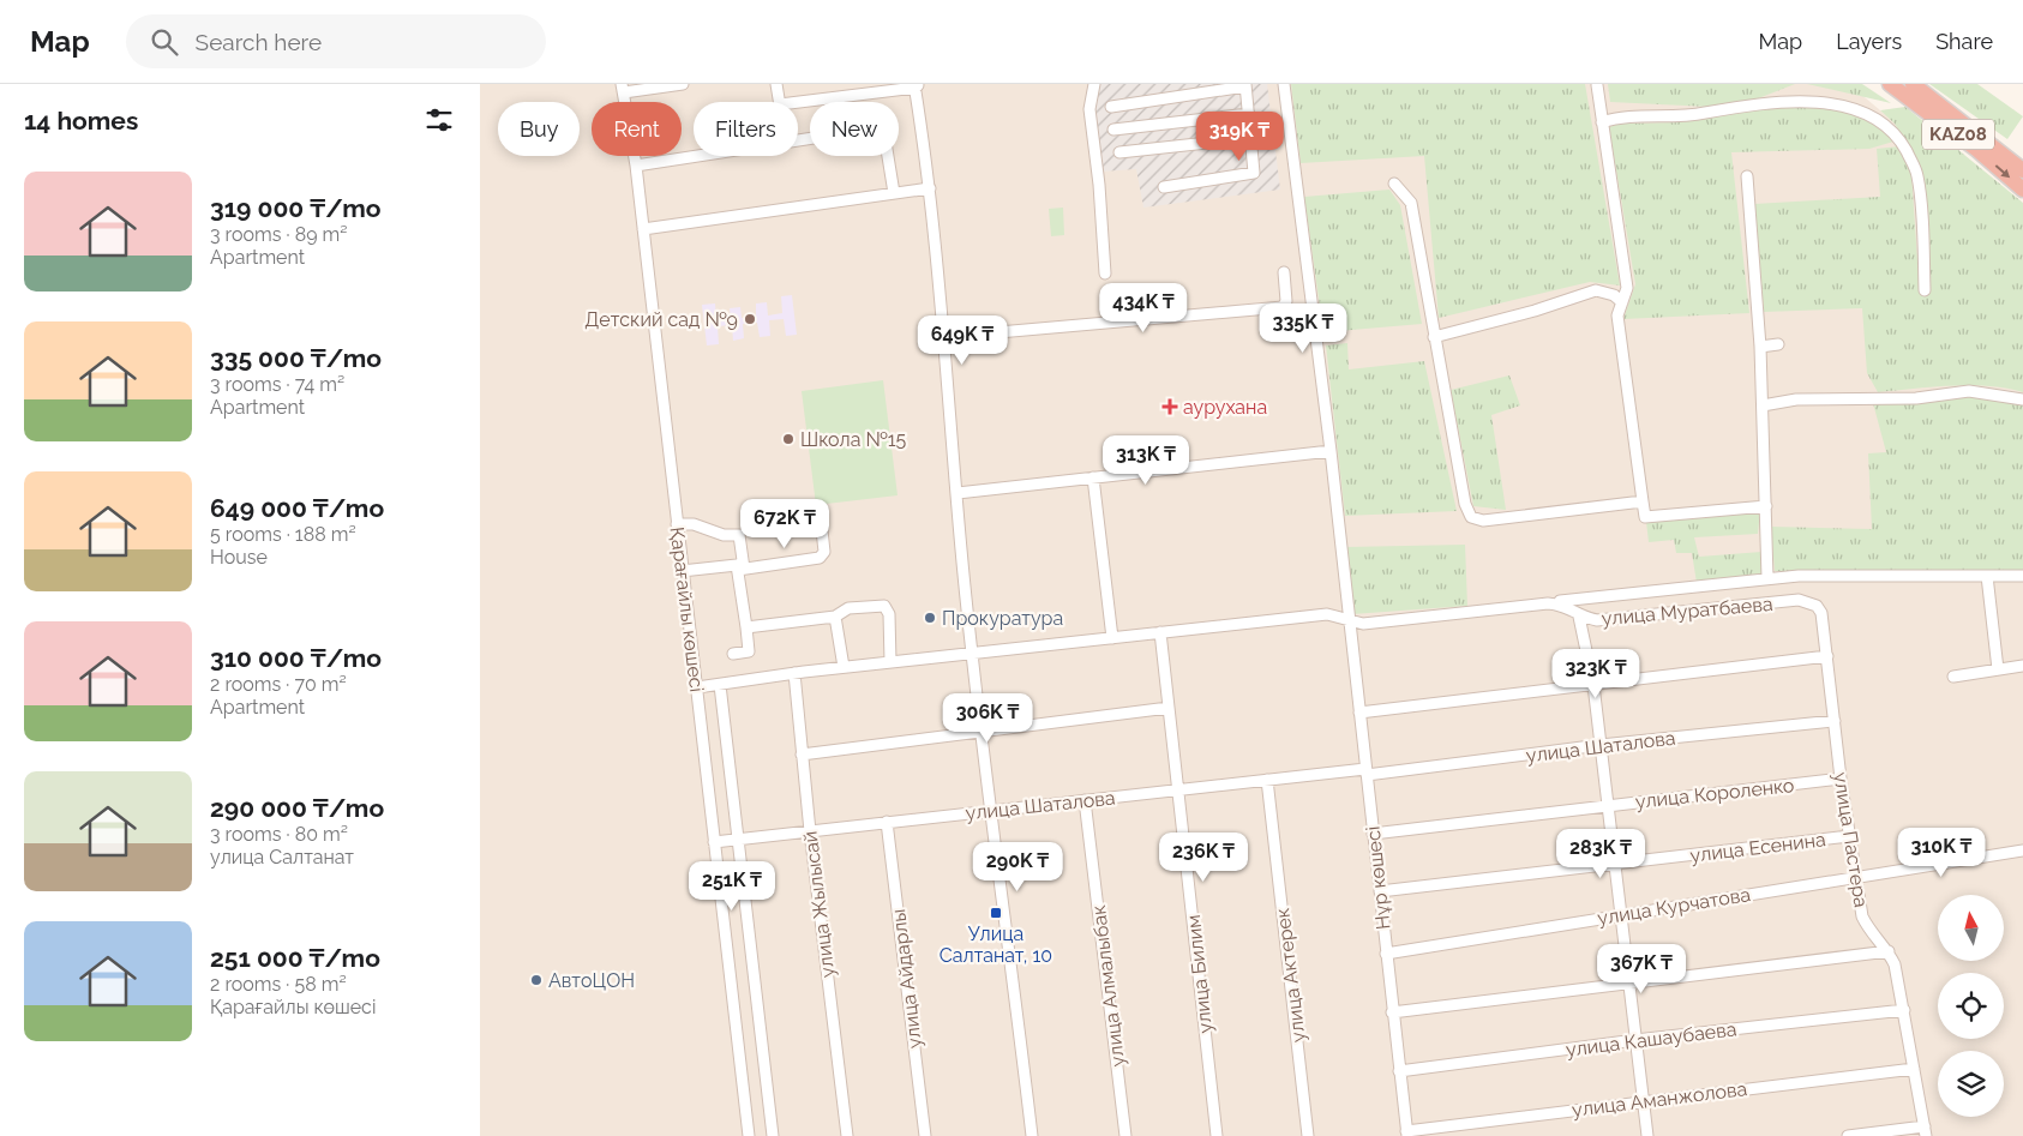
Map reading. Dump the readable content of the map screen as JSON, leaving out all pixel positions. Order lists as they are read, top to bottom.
{
  "streets": {
    "highway": ["KAZ08"],
    "street": [
      "Қарағайлы көшесі",
      "улица Муратбаева",
      "улица Шаталова",
      "улица Короленко",
      "улица Пастера",
      "улица Есенина",
      "Нұр көшесі",
      "улица Жылысай",
      "улица Курчатова",
      "улица Билим",
      "улица Актерек",
      "улица Айдарлы",
      "улица Алмалыбак",
      "улица Кашаубаева",
      "улица Аманжолова"
    ]
  },
  "crossings": [
    ["Қарағайлы көшесі", "улица Муратбаева"],
    ["Қарағайлы көшесі", "улица Шаталова"],
    ["улица Муратбаева", "улица Пастера"],
    ["улица Муратбаева", "Нұр көшесі"],
    ["улица Муратбаева", "улица Жылысай"],
    ["улица Муратбаева", "улица Билим"],
    ["улица Шаталова", "улица Пастера"],
    ["улица Шаталова", "Нұр көшесі"],
    ["улица Шаталова", "улица Жылысай"],
    ["улица Шаталова", "улица Билим"],
    ["улица Шаталова", "улица Актерек"],
    ["улица Шаталова", "улица Айдарлы"],
    ["улица Шаталова", "улица Алмалыбак"],
    ["улица Короленко", "улица Пастера"],
    ["улица Короленко", "Нұр көшесі"],
    ["улица Пастера", "улица Есенина"],
    ["улица Пастера", "улица Курчатова"],
    ["улица Пастера", "улица Кашаубаева"],
    ["улица Пастера", "улица Аманжолова"],
    ["улица Есенина", "Нұр көшесі"],
    ["Нұр көшесі", "улица Курчатова"],
    ["Нұр көшесі", "улица Кашаубаева"],
    ["Нұр көшесі", "улица Аманжолова"]
  ],
  "places": {
    "other": [
      "Детский сад №9",
      "Школа №15",
      "Прокуратура",
      "АвтоЦОН"
    ],
    "health": ["аурухана"],
    "transit": ["Улица Салтанат, 10"]
  },
  "north": "top",
  "page": {
    "header": "Map",
    "search": "Search here",
    "nav": ["Map", "Layers", "Share"],
    "heading": "14 homes",
    "chip": [
      "Buy",
      "Rent",
      "Filters",
      "New"
    ],
    "price": [
      "319K ₸",
      "434K ₸",
      "335K ₸",
      "649K ₸",
      "313K ₸",
      "672K ₸",
      "323K ₸",
      "306K ₸",
      "310K ₸",
      "283K ₸",
      "236K ₸",
      "290K ₸",
      "251K ₸",
      "367K ₸"
    ],
    "list": [
      {
        "name": "319 000 ₸/mo",
        "note": "3 rooms · 89 m² · Apartment"
      },
      {
        "name": "335 000 ₸/mo",
        "note": "3 rooms · 74 m² · Apartment"
      },
      {
        "name": "649 000 ₸/mo",
        "note": "5 rooms · 188 m² · House"
      },
      {
        "name": "310 000 ₸/mo",
        "note": "2 rooms · 70 m² · Apartment"
      },
      {
        "name": "290 000 ₸/mo",
        "note": "3 rooms · 80 m² · улица Салтанат"
      },
      {
        "name": "251 000 ₸/mo",
        "note": "2 rooms · 58 m² · Қарағайлы көшесі"
      }
    ]
  }
}
